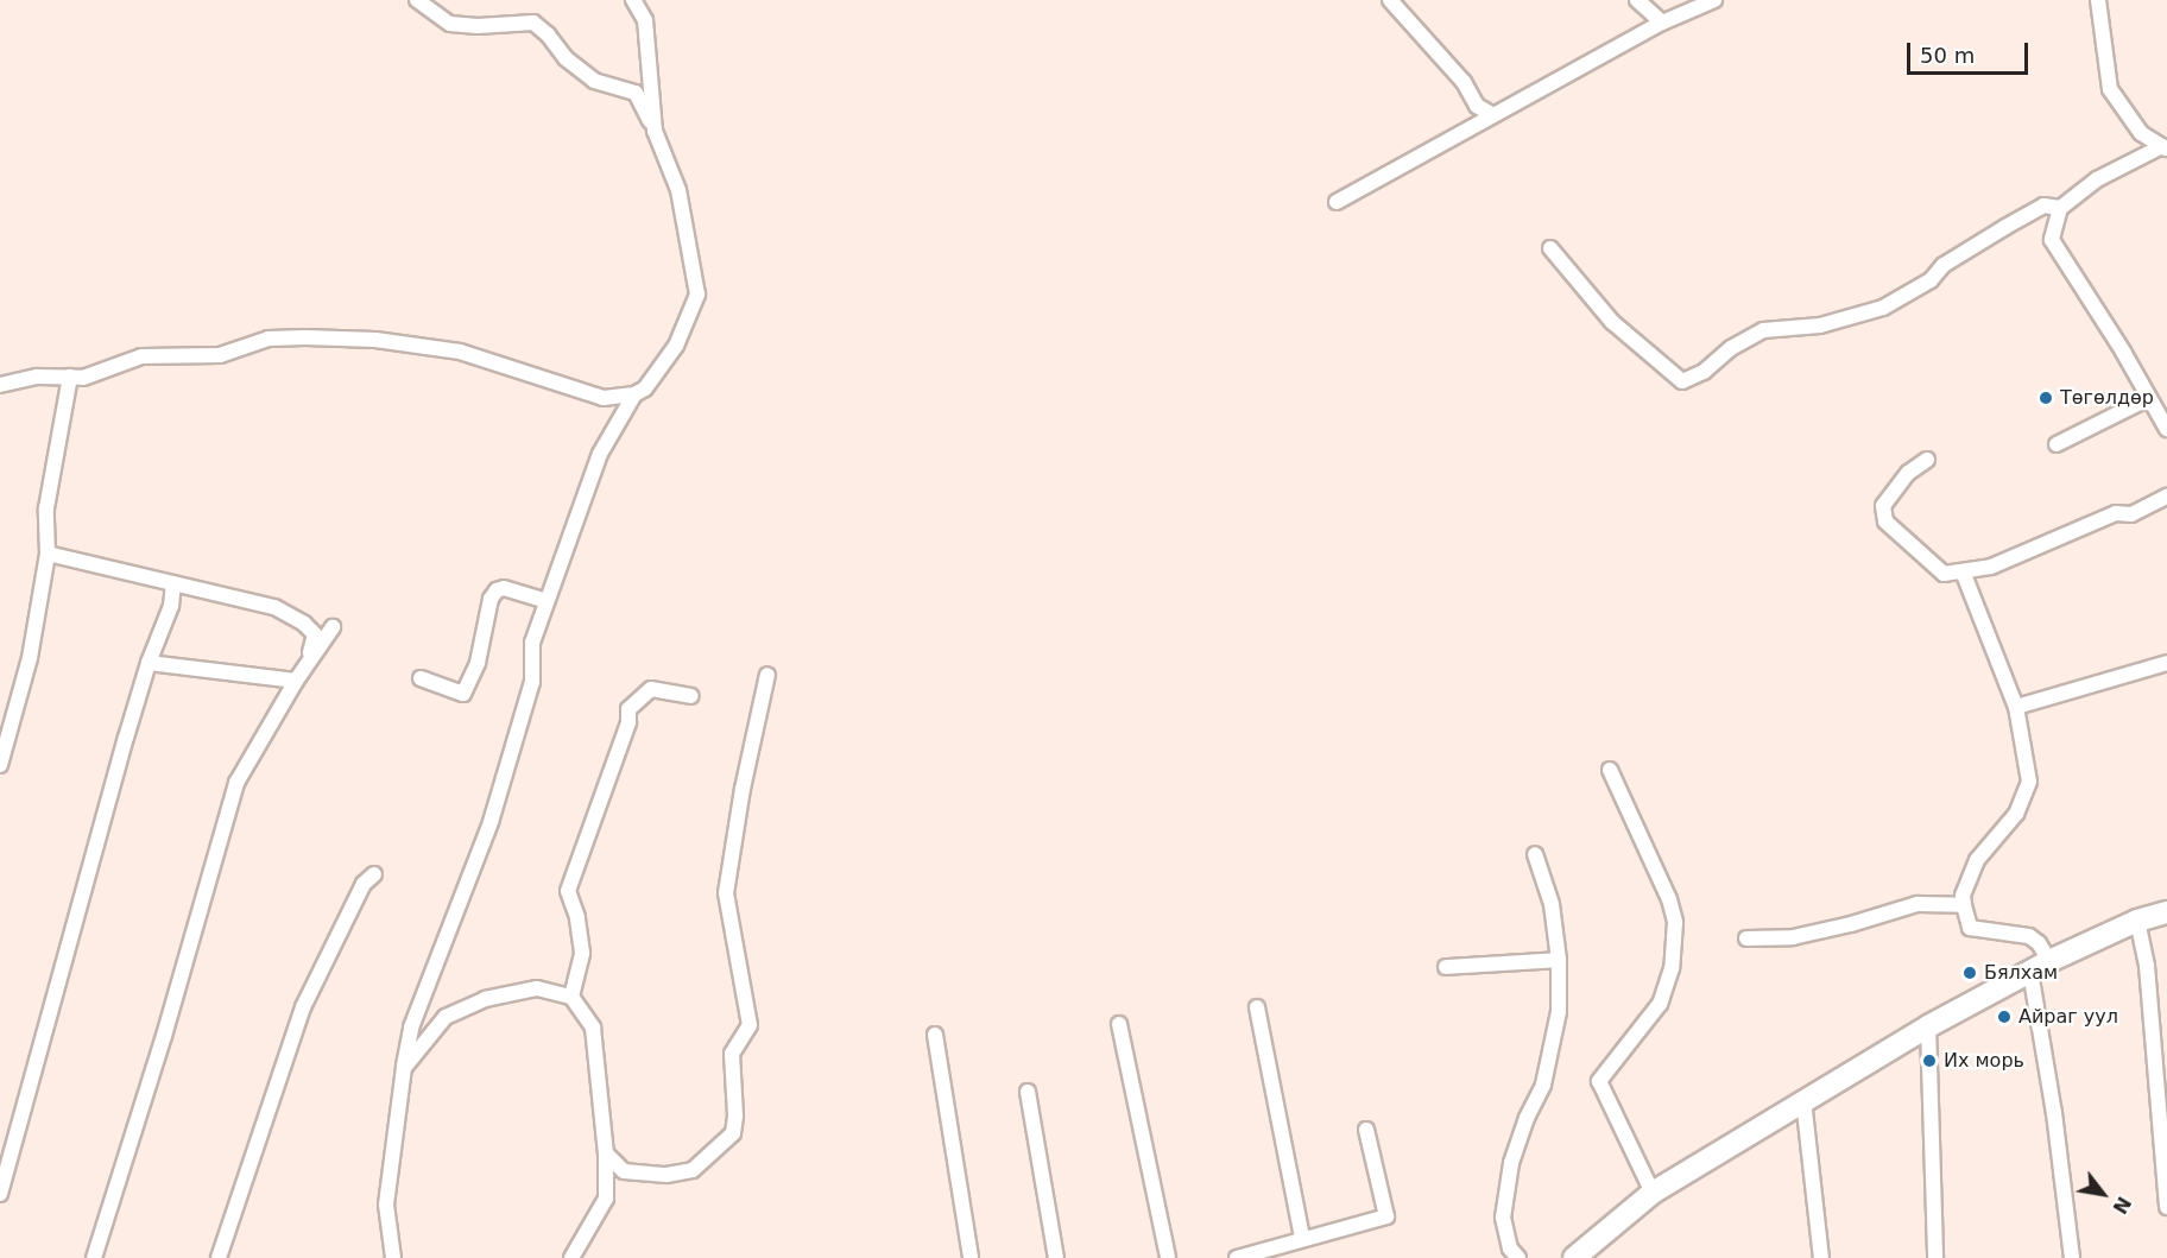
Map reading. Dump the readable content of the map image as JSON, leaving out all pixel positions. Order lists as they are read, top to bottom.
{
  "places": [
    "Төгөлдөр",
    "Бялхам",
    "Айраг уул",
    "Их морь"
  ],
  "scale_bar": "50 m",
  "north": "bottom right"
}
